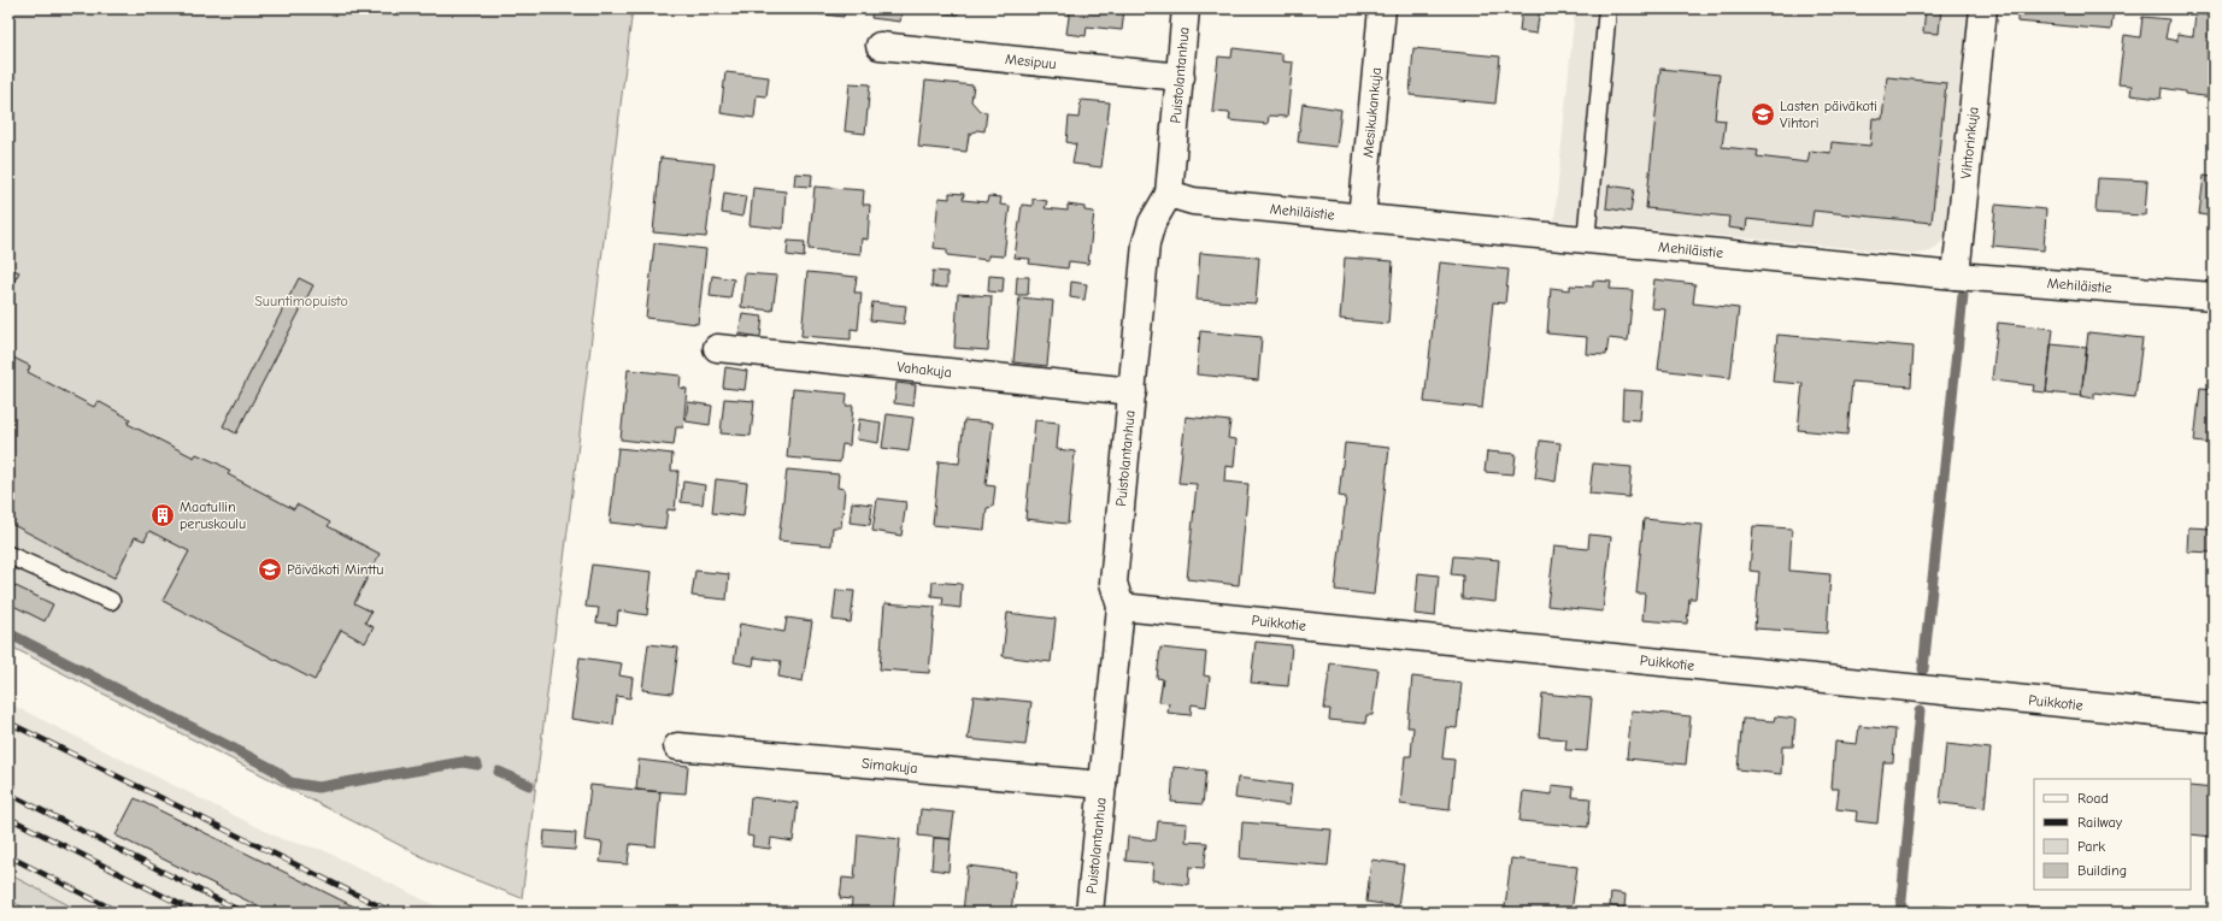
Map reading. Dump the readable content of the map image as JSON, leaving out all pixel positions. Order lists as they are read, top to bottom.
{
  "streets": {
    "street": [
      "Mesipuu",
      "Puistolantanhua",
      "Mesikukankuja",
      "Vihtorinkuja",
      "Mehiläistie",
      "Vahakuja",
      "Puikkotie",
      "Simakuja"
    ]
  },
  "crossings": [
    ["Mesipuu", "Puistolantanhua"],
    ["Puistolantanhua", "Mehiläistie"],
    ["Puistolantanhua", "Vahakuja"],
    ["Puistolantanhua", "Puikkotie"],
    ["Puistolantanhua", "Simakuja"],
    ["Mesikukankuja", "Mehiläistie"],
    ["Vihtorinkuja", "Mehiläistie"]
  ],
  "parks": ["Suuntimopuisto"],
  "places": {
    "school or university": ["Lasten päiväkoti Vihtori", "Päiväkoti Minttu"],
    "building": ["Maatullin peruskoulu"]
  },
  "legend": [
    "Road",
    "Railway",
    "Park",
    "Building"
  ]
}
